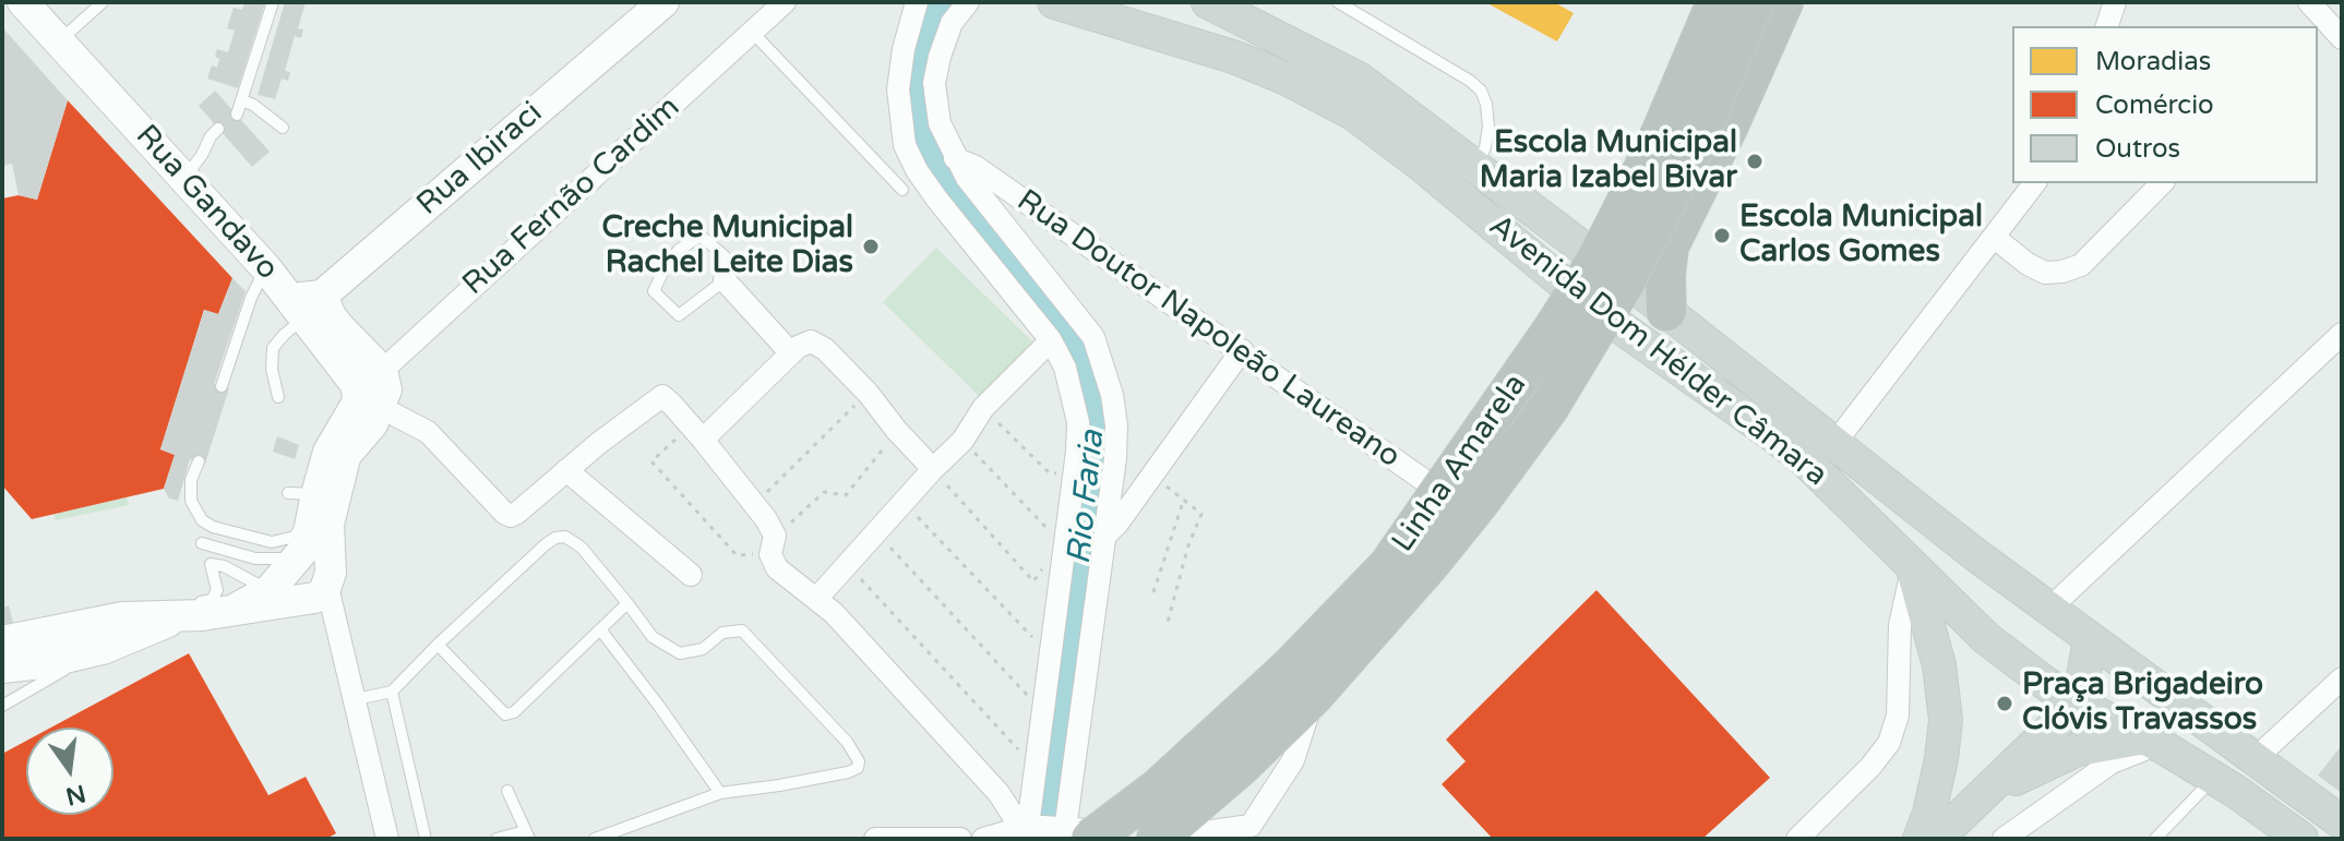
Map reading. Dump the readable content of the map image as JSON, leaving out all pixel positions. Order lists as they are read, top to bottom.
{
  "streets": {
    "highway": ["Linha Amarela"],
    "main road": ["Avenida Dom Hélder Câmara"],
    "street": [
      "Rua Ibiraci",
      "Rua Fernão Cardim",
      "Rua Gandavo",
      "Rua Doutor Napoleão Laureano"
    ]
  },
  "crossings": [
    ["Rua Ibiraci", "Rua Gandavo"],
    ["Rua Fernão Cardim", "Rua Gandavo"]
  ],
  "water": ["Rio Faria"],
  "places": [
    "Escola Municipal Maria Izabel Bivar",
    "Escola Municipal Carlos Gomes",
    "Creche Municipal Rachel Leite Dias",
    "Praça Brigadeiro Clóvis Travassos"
  ],
  "legend": ["Moradias", "Comércio", "Outros"],
  "north": "bottom"
}
